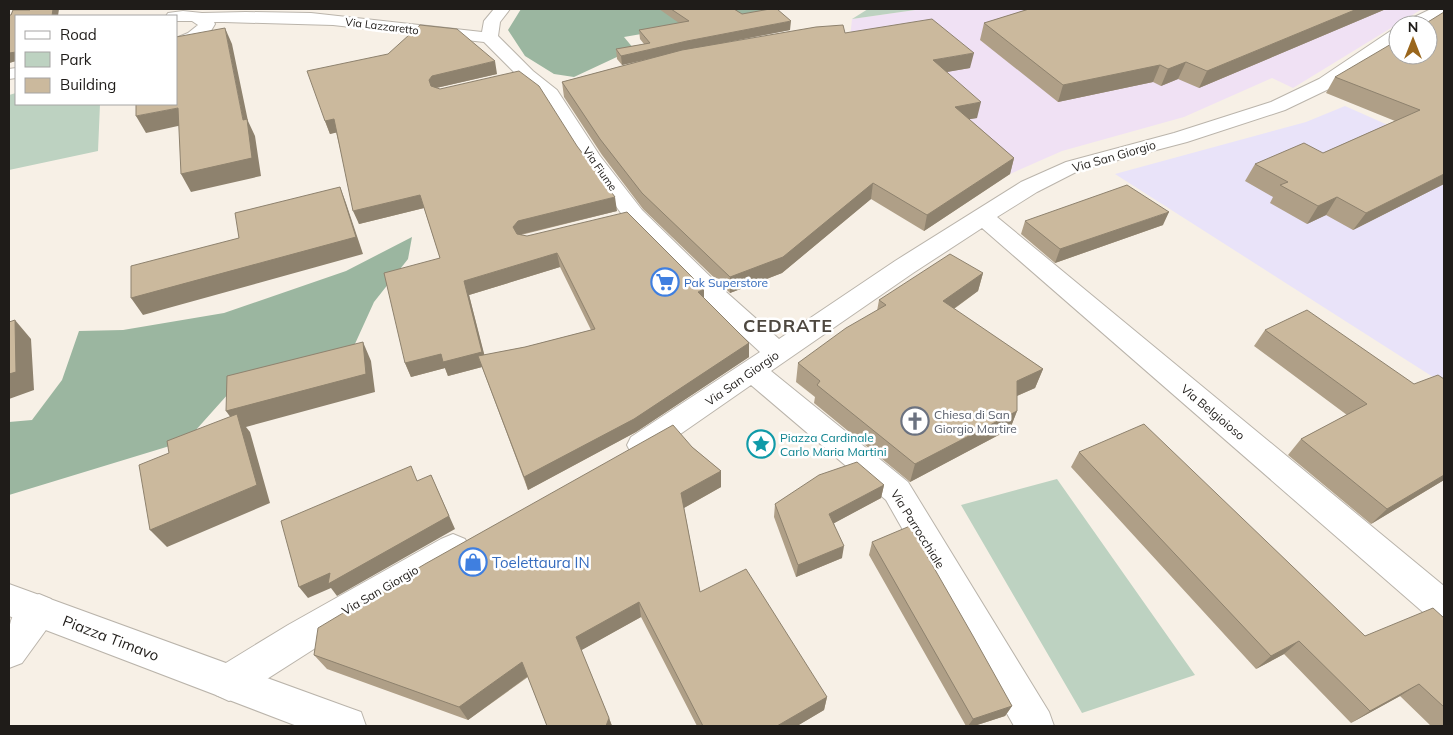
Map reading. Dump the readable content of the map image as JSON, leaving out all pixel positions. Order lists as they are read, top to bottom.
{
  "streets": {
    "street": [
      "Via Lazzaretto",
      "Via San Giorgio",
      "Via Fiume",
      "Via Belgioioso",
      "Via Parrocchiale",
      "Piazza Timavo"
    ]
  },
  "crossings": [
    ["Via Lazzaretto", "Via Fiume"],
    ["Via San Giorgio", "Via Belgioioso"],
    ["Via San Giorgio", "Via Parrocchiale"],
    ["Via San Giorgio", "Piazza Timavo"],
    ["Via Fiume", "Via Parrocchiale"]
  ],
  "districts": ["CEDRATE"],
  "places": {
    "supermarket": ["Pak Superstore"],
    "church": ["Chiesa di San Giorgio Martire"],
    "place": ["Piazza Cardinale Carlo Maria Martini"],
    "shop": ["Toelettaura IN"]
  },
  "legend": ["Road", "Park", "Building"],
  "north": "top"
}
